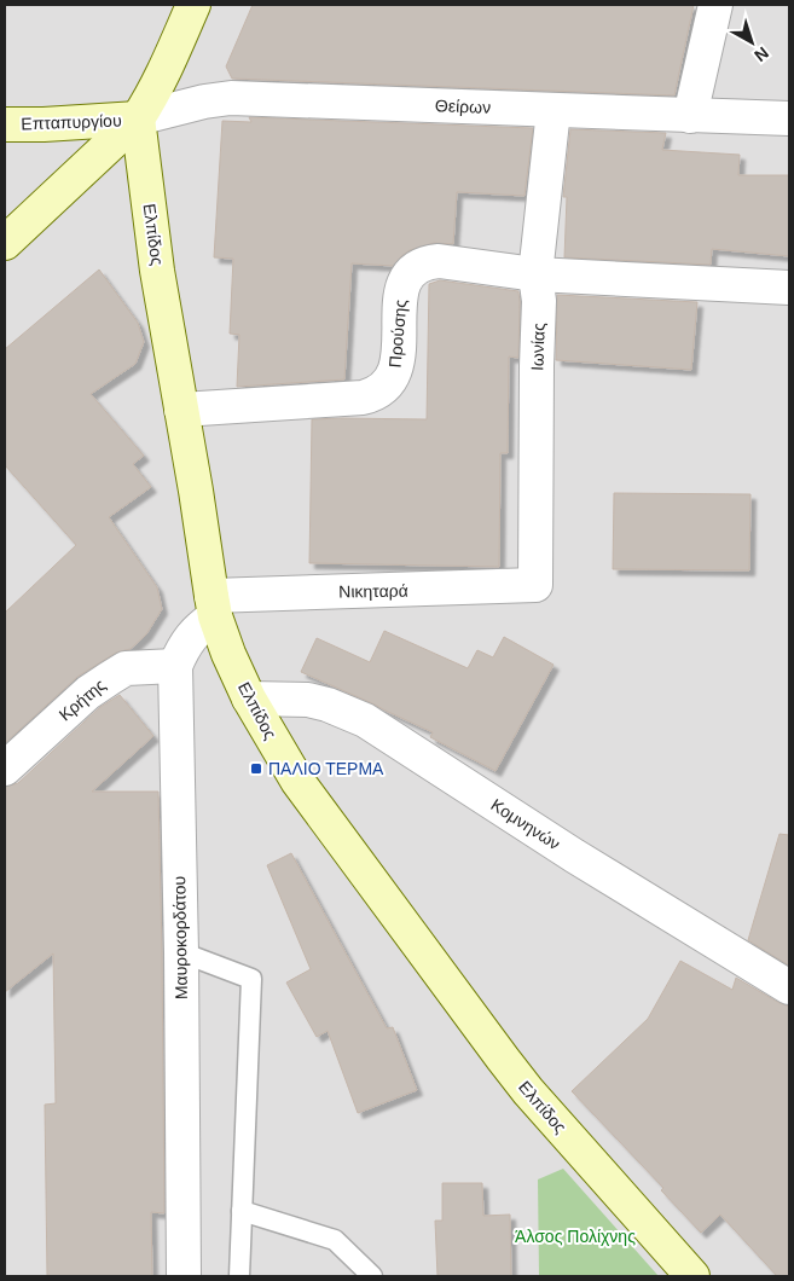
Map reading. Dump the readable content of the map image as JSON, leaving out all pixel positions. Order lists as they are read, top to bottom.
{
  "streets": {
    "main road": ["Επταπυργίου", "Ελπίδος"],
    "street": [
      "Θείρων",
      "Προύσης",
      "Ιωνίας",
      "Νικηταρά",
      "Κρήτης",
      "Κομνηνών",
      "Μαυροκορδάτου"
    ]
  },
  "crossings": [
    ["Θείρων", "Επταπυργίου"],
    ["Θείρων", "Ελπίδος"],
    ["Θείρων", "Ιωνίας"],
    ["Επταπυργίου", "Ελπίδος"],
    ["Ελπίδος", "Προύσης"],
    ["Ελπίδος", "Νικηταρά"],
    ["Ελπίδος", "Κομνηνών"],
    ["Ελπίδος", "Μαυροκορδάτου"],
    ["Προύσης", "Ιωνίας"],
    ["Ιωνίας", "Νικηταρά"],
    ["Νικηταρά", "Μαυροκορδάτου"],
    ["Κρήτης", "Μαυροκορδάτου"]
  ],
  "parks": ["Άλσος Πολίχνης"],
  "places": {
    "transit": ["ΠΑΛΙΟ ΤΕΡΜΑ"]
  },
  "north": "bottom right"
}
